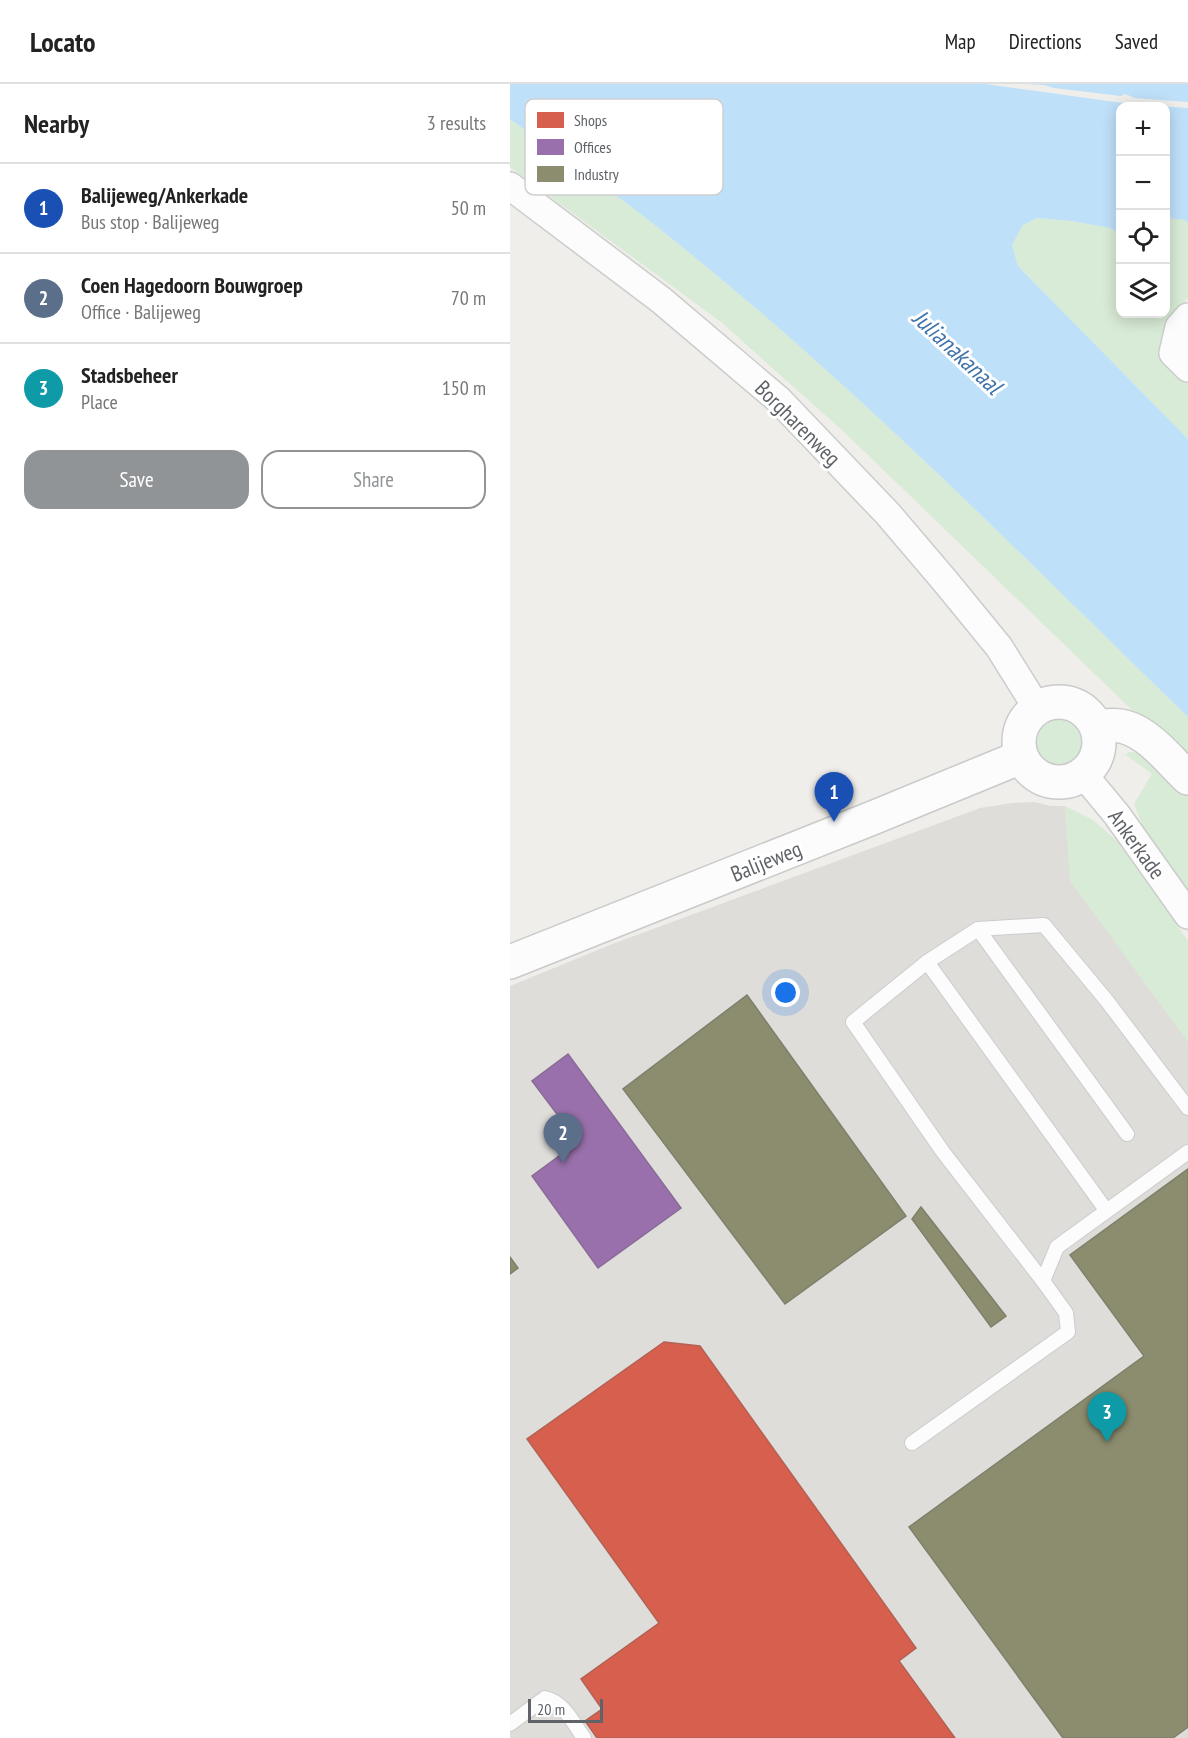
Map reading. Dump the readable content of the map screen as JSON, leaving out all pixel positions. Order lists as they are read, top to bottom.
{
  "streets": {
    "street": ["Borgharenweg", "Ankerkade", "Balijeweg"]
  },
  "crossings": [
    ["Borgharenweg", "Ankerkade"],
    ["Borgharenweg", "Balijeweg"],
    ["Ankerkade", "Balijeweg"]
  ],
  "water": ["Julianakanaal"],
  "legend": ["Shops", "Offices", "Industry"],
  "scale_bar": "20 m",
  "page": {
    "header": "Locato",
    "nav": ["Map", "Directions", "Saved"],
    "heading": ["Nearby", "3 results"],
    "map_buttons": ["+", "−"],
    "list": [
      {
        "mark": "1",
        "name": "Balijeweg/Ankerkade",
        "note": "Bus stop · Balijeweg",
        "value": "50 m"
      },
      {
        "mark": "2",
        "name": "Coen Hagedoorn Bouwgroep",
        "note": "Office · Balijeweg",
        "value": "70 m"
      },
      {
        "mark": "3",
        "name": "Stadsbeheer",
        "note": "Place",
        "value": "150 m"
      }
    ],
    "buttons": ["Save", "Share"],
    "pins": ["1", "2", "3"],
    "scale": "20 m"
  }
}
